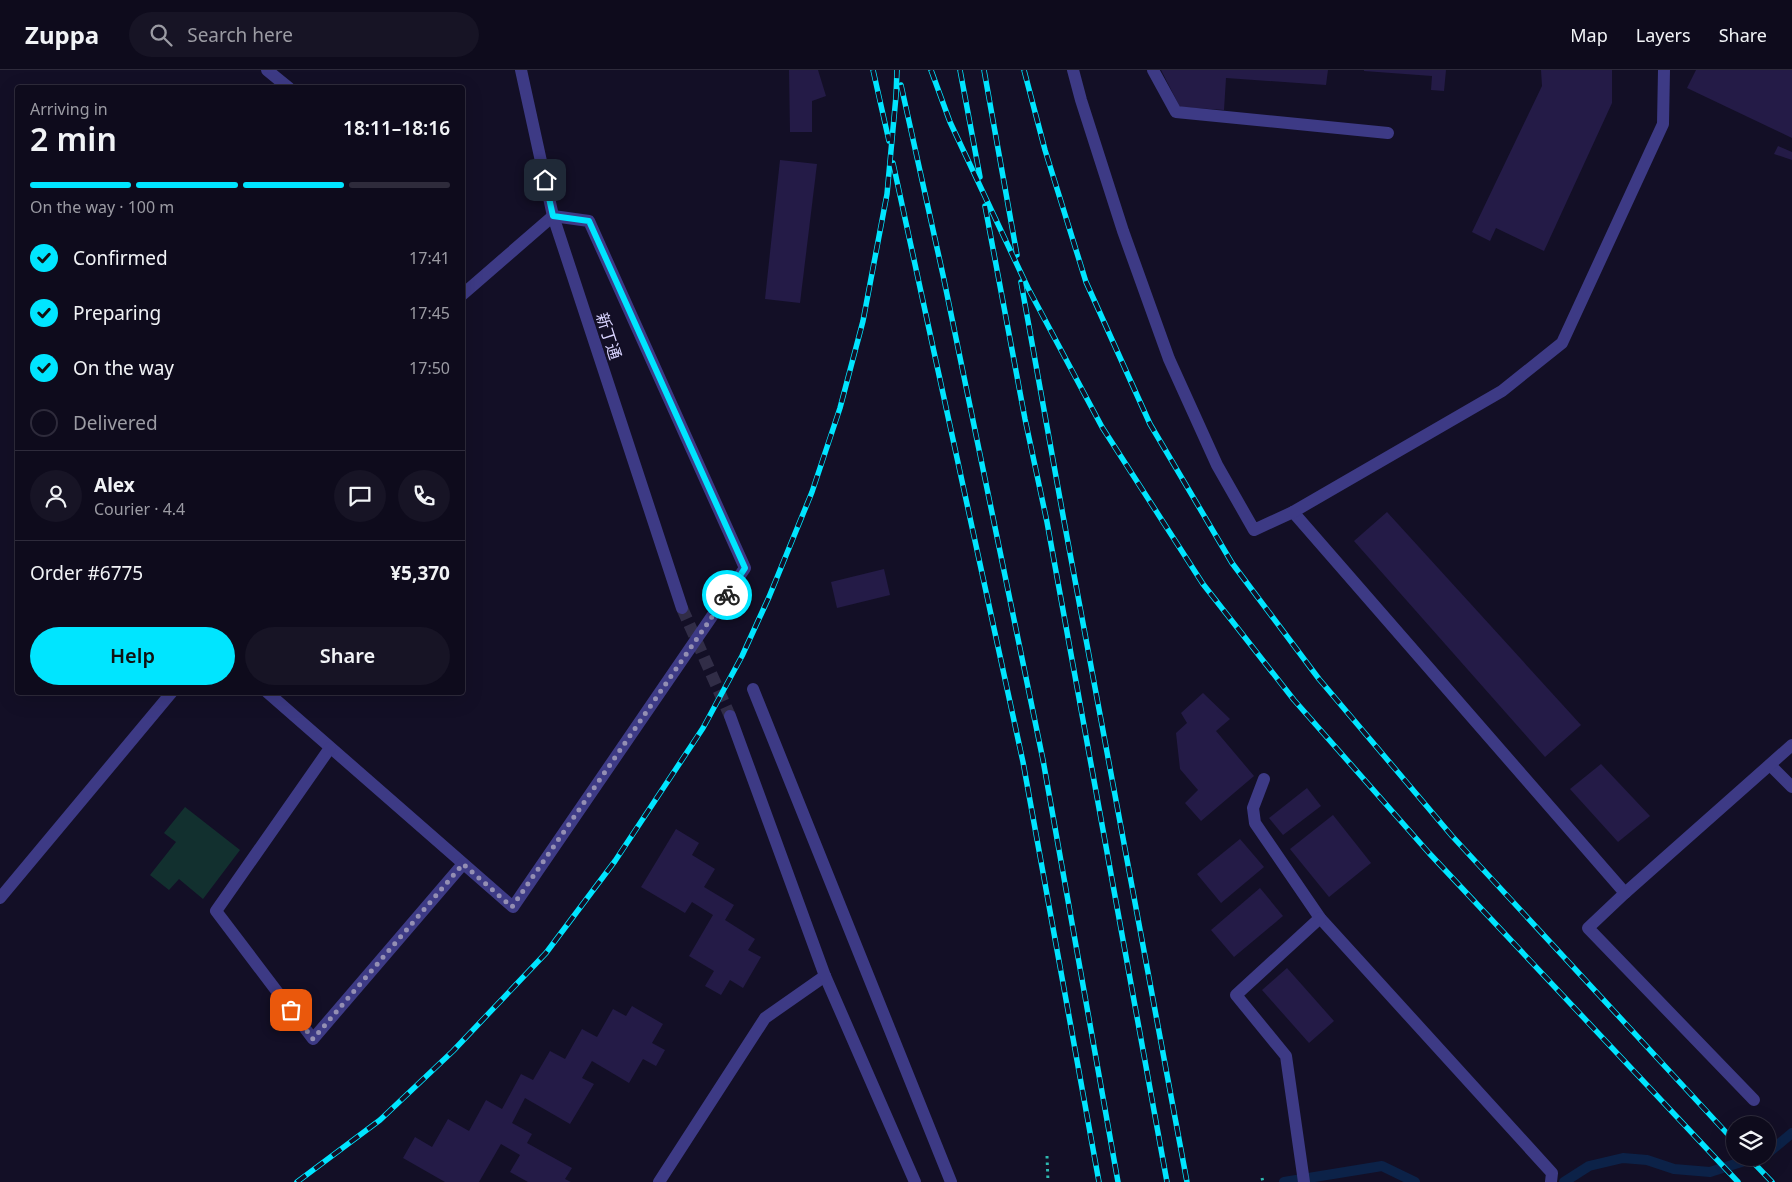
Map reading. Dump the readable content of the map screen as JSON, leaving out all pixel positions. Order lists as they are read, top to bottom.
{
  "streets": {
    "street": ["新丁通"]
  },
  "page": {
    "header": "Zuppa",
    "search": "Search here",
    "nav": ["Map", "Layers", "Share"],
    "heading": ["2 min", "Arriving in", "18:11–18:16"],
    "panel": [
      "Alex",
      "Courier · 4.4",
      "Order #6775",
      "¥5,370"
    ],
    "bar": "On the way · 100 m",
    "list": [
      ["Confirmed", "17:41"],
      ["Preparing", "17:45"],
      ["On the way", "17:50"],
      "Delivered"
    ],
    "buttons": ["Help", "Share"]
  }
}
